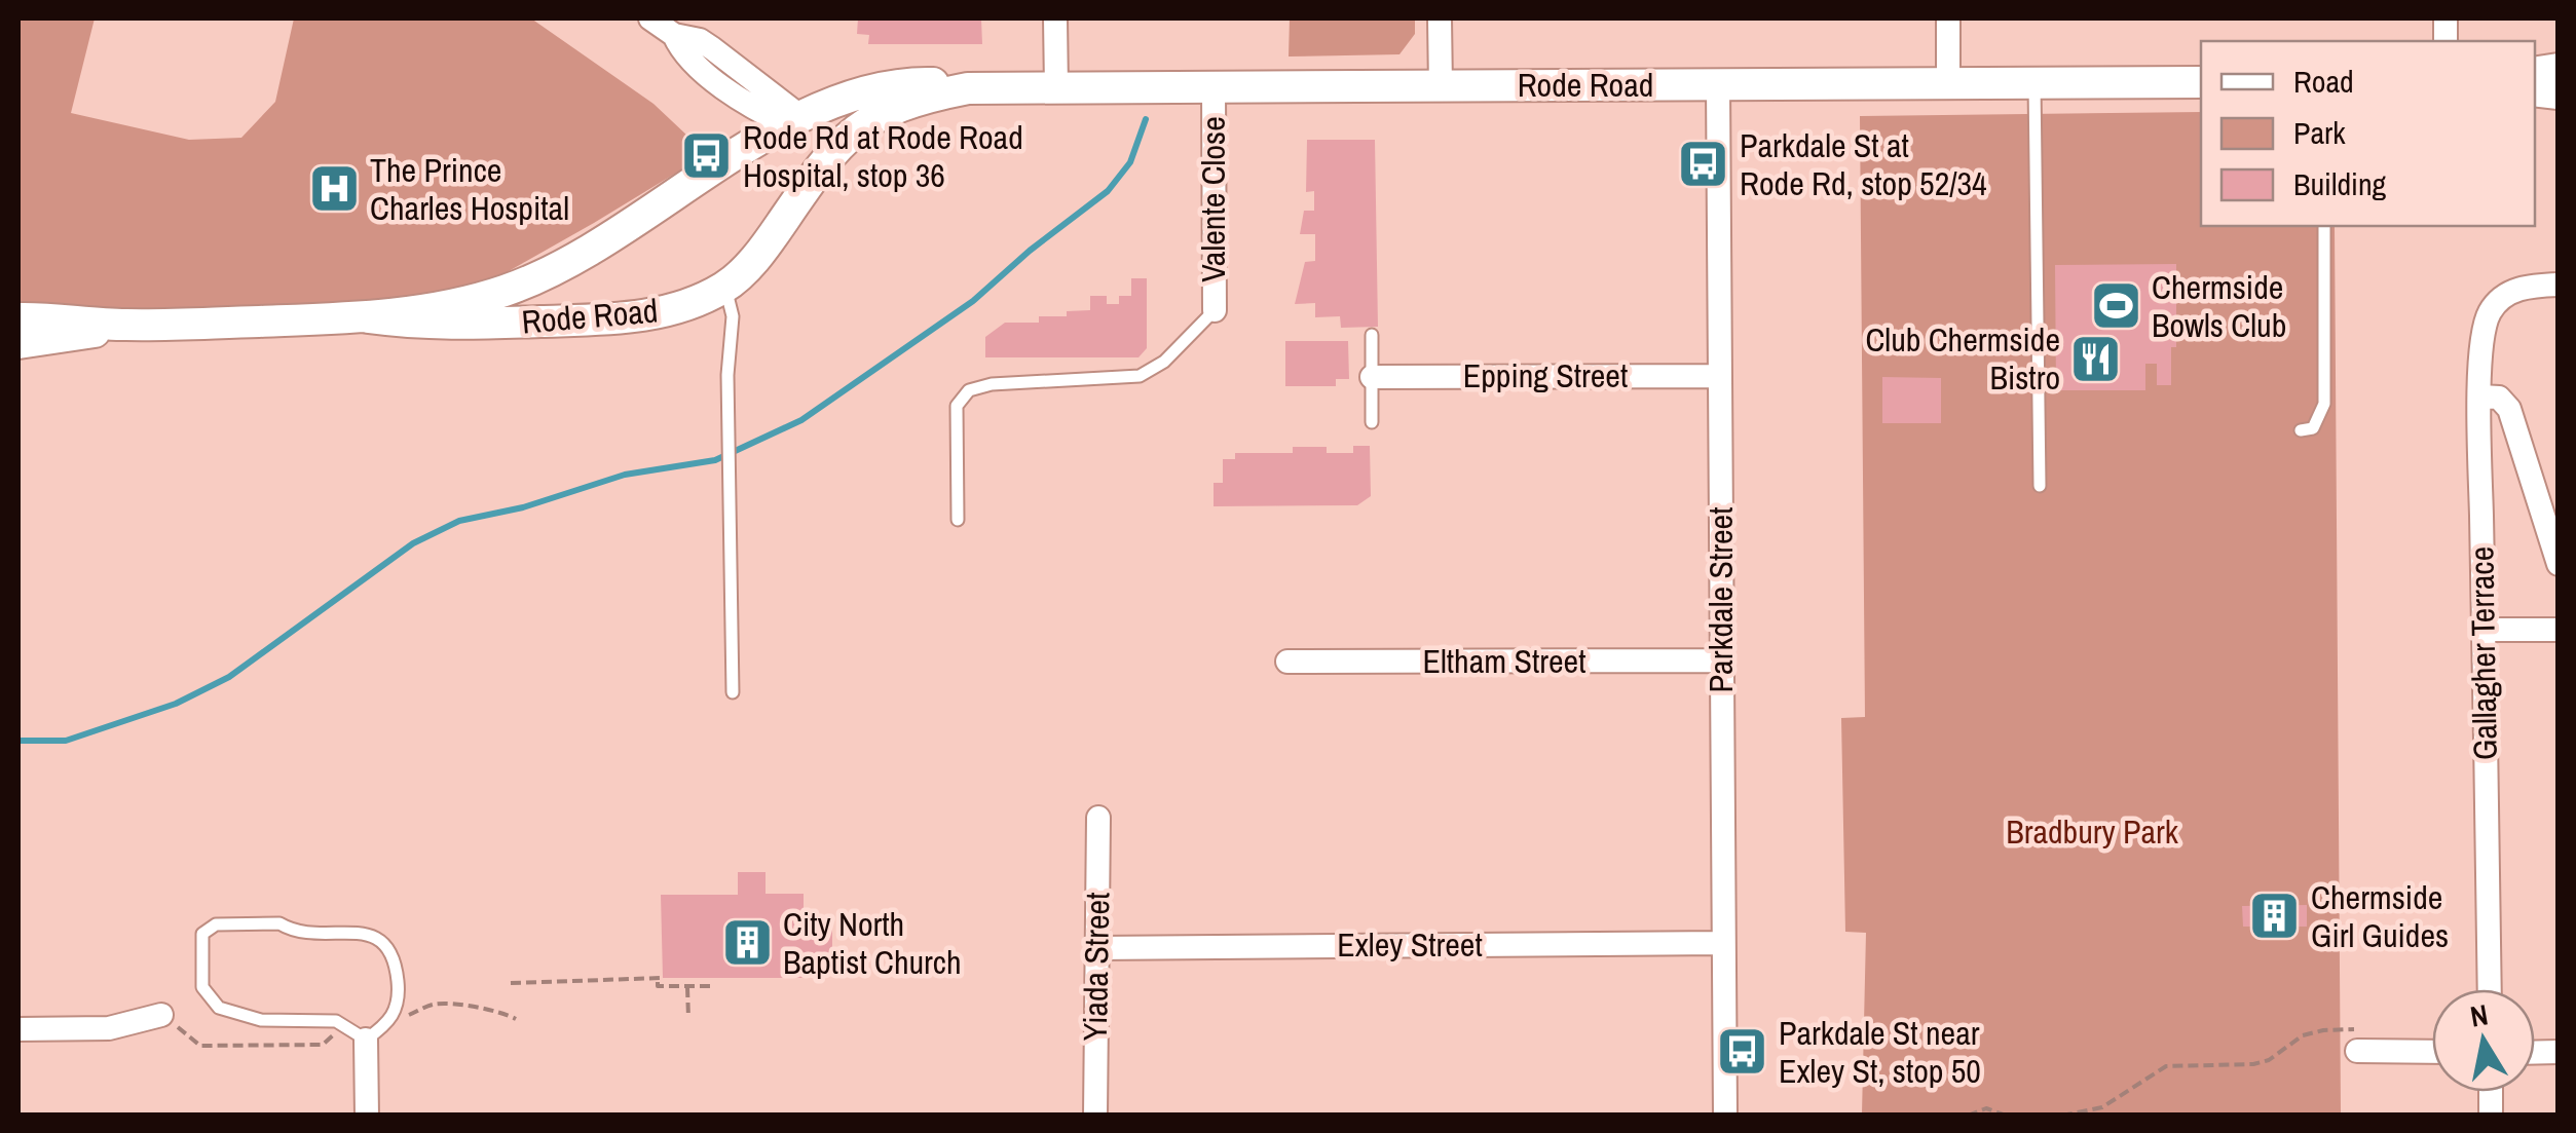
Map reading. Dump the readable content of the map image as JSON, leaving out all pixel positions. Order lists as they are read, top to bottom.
{
  "streets": {
    "main road": ["Rode Road"],
    "street": [
      "Valente Close",
      "Epping Street",
      "Parkdale Street",
      "Gallagher Terrace",
      "Eltham Street",
      "Exley Street",
      "Yiada Street"
    ]
  },
  "crossings": [
    ["Rode Road", "Valente Close"],
    ["Rode Road", "Parkdale Street"],
    ["Epping Street", "Parkdale Street"],
    ["Parkdale Street", "Eltham Street"],
    ["Parkdale Street", "Exley Street"],
    ["Exley Street", "Yiada Street"]
  ],
  "parks": ["Bradbury Park"],
  "places": {
    "bus stop": ["Rode Rd at Rode Road Hospital, stop 36", "Parkdale St at Rode Rd, stop 52/34", "Parkdale St near Exley St, stop 50"],
    "hospital": ["The Prince Charles Hospital"],
    "sports": ["Chermside Bowls Club"],
    "restaurant": ["Club Chermside Bistro"],
    "building": ["Chermside Girl Guides", "City North Baptist Church"]
  },
  "legend": ["Road", "Park", "Building"],
  "north": "top"
}
